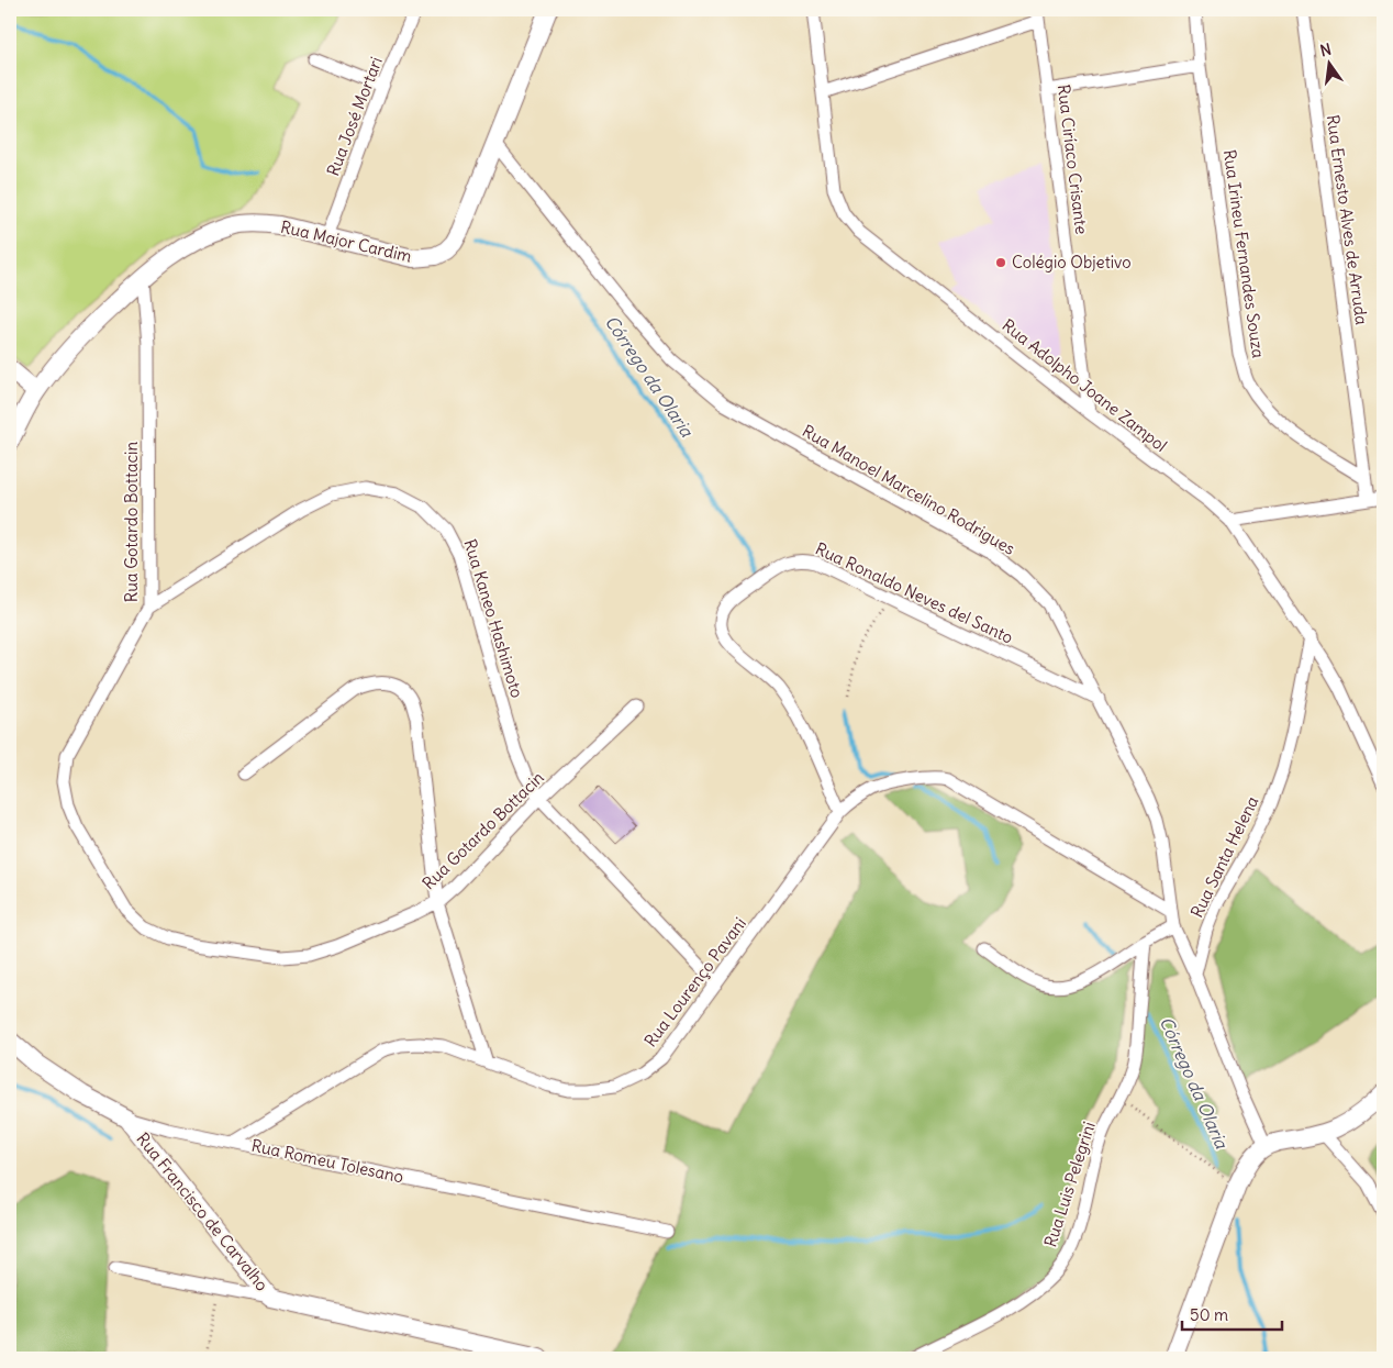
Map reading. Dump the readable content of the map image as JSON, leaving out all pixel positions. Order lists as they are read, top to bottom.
{
  "streets": {
    "street": [
      "Rua José Mortari",
      "Rua Ciríaco Crisante",
      "Rua Ernesto Alves de Arruda",
      "Rua Major Cardim",
      "Rua Irineu Fernandes Souza",
      "Rua Adolpho Joane Zampol",
      "Rua Manoel Marcelino Rodrigues",
      "Rua Gotardo Bottacin",
      "Rua Ronaldo Neves del Santo",
      "Rua Kaneo Hashimoto",
      "Rua Santa Helena",
      "Rua Lourenço Pavani",
      "Rua Romeu Tolesano",
      "Rua Luis Pelegrini",
      "Rua Francisco de Carvalho"
    ]
  },
  "crossings": [
    ["Rua José Mortari", "Rua Major Cardim"],
    ["Rua Ciríaco Crisante", "Rua Adolpho Joane Zampol"],
    ["Rua Ernesto Alves de Arruda", "Rua Irineu Fernandes Souza"],
    ["Rua Major Cardim", "Rua Manoel Marcelino Rodrigues"],
    ["Rua Major Cardim", "Rua Gotardo Bottacin"],
    ["Rua Adolpho Joane Zampol", "Rua Santa Helena"],
    ["Rua Manoel Marcelino Rodrigues", "Rua Ronaldo Neves del Santo"],
    ["Rua Manoel Marcelino Rodrigues", "Rua Santa Helena"],
    ["Rua Manoel Marcelino Rodrigues", "Rua Lourenço Pavani"],
    ["Rua Gotardo Bottacin", "Rua Kaneo Hashimoto"],
    ["Rua Ronaldo Neves del Santo", "Rua Lourenço Pavani"],
    ["Rua Kaneo Hashimoto", "Rua Lourenço Pavani"],
    ["Rua Lourenço Pavani", "Rua Romeu Tolesano"],
    ["Rua Romeu Tolesano", "Rua Francisco de Carvalho"]
  ],
  "water": ["Córrego da Olaria"],
  "places": ["Colégio Objetivo"],
  "scale_bar": "50 m",
  "north": "top"
}
